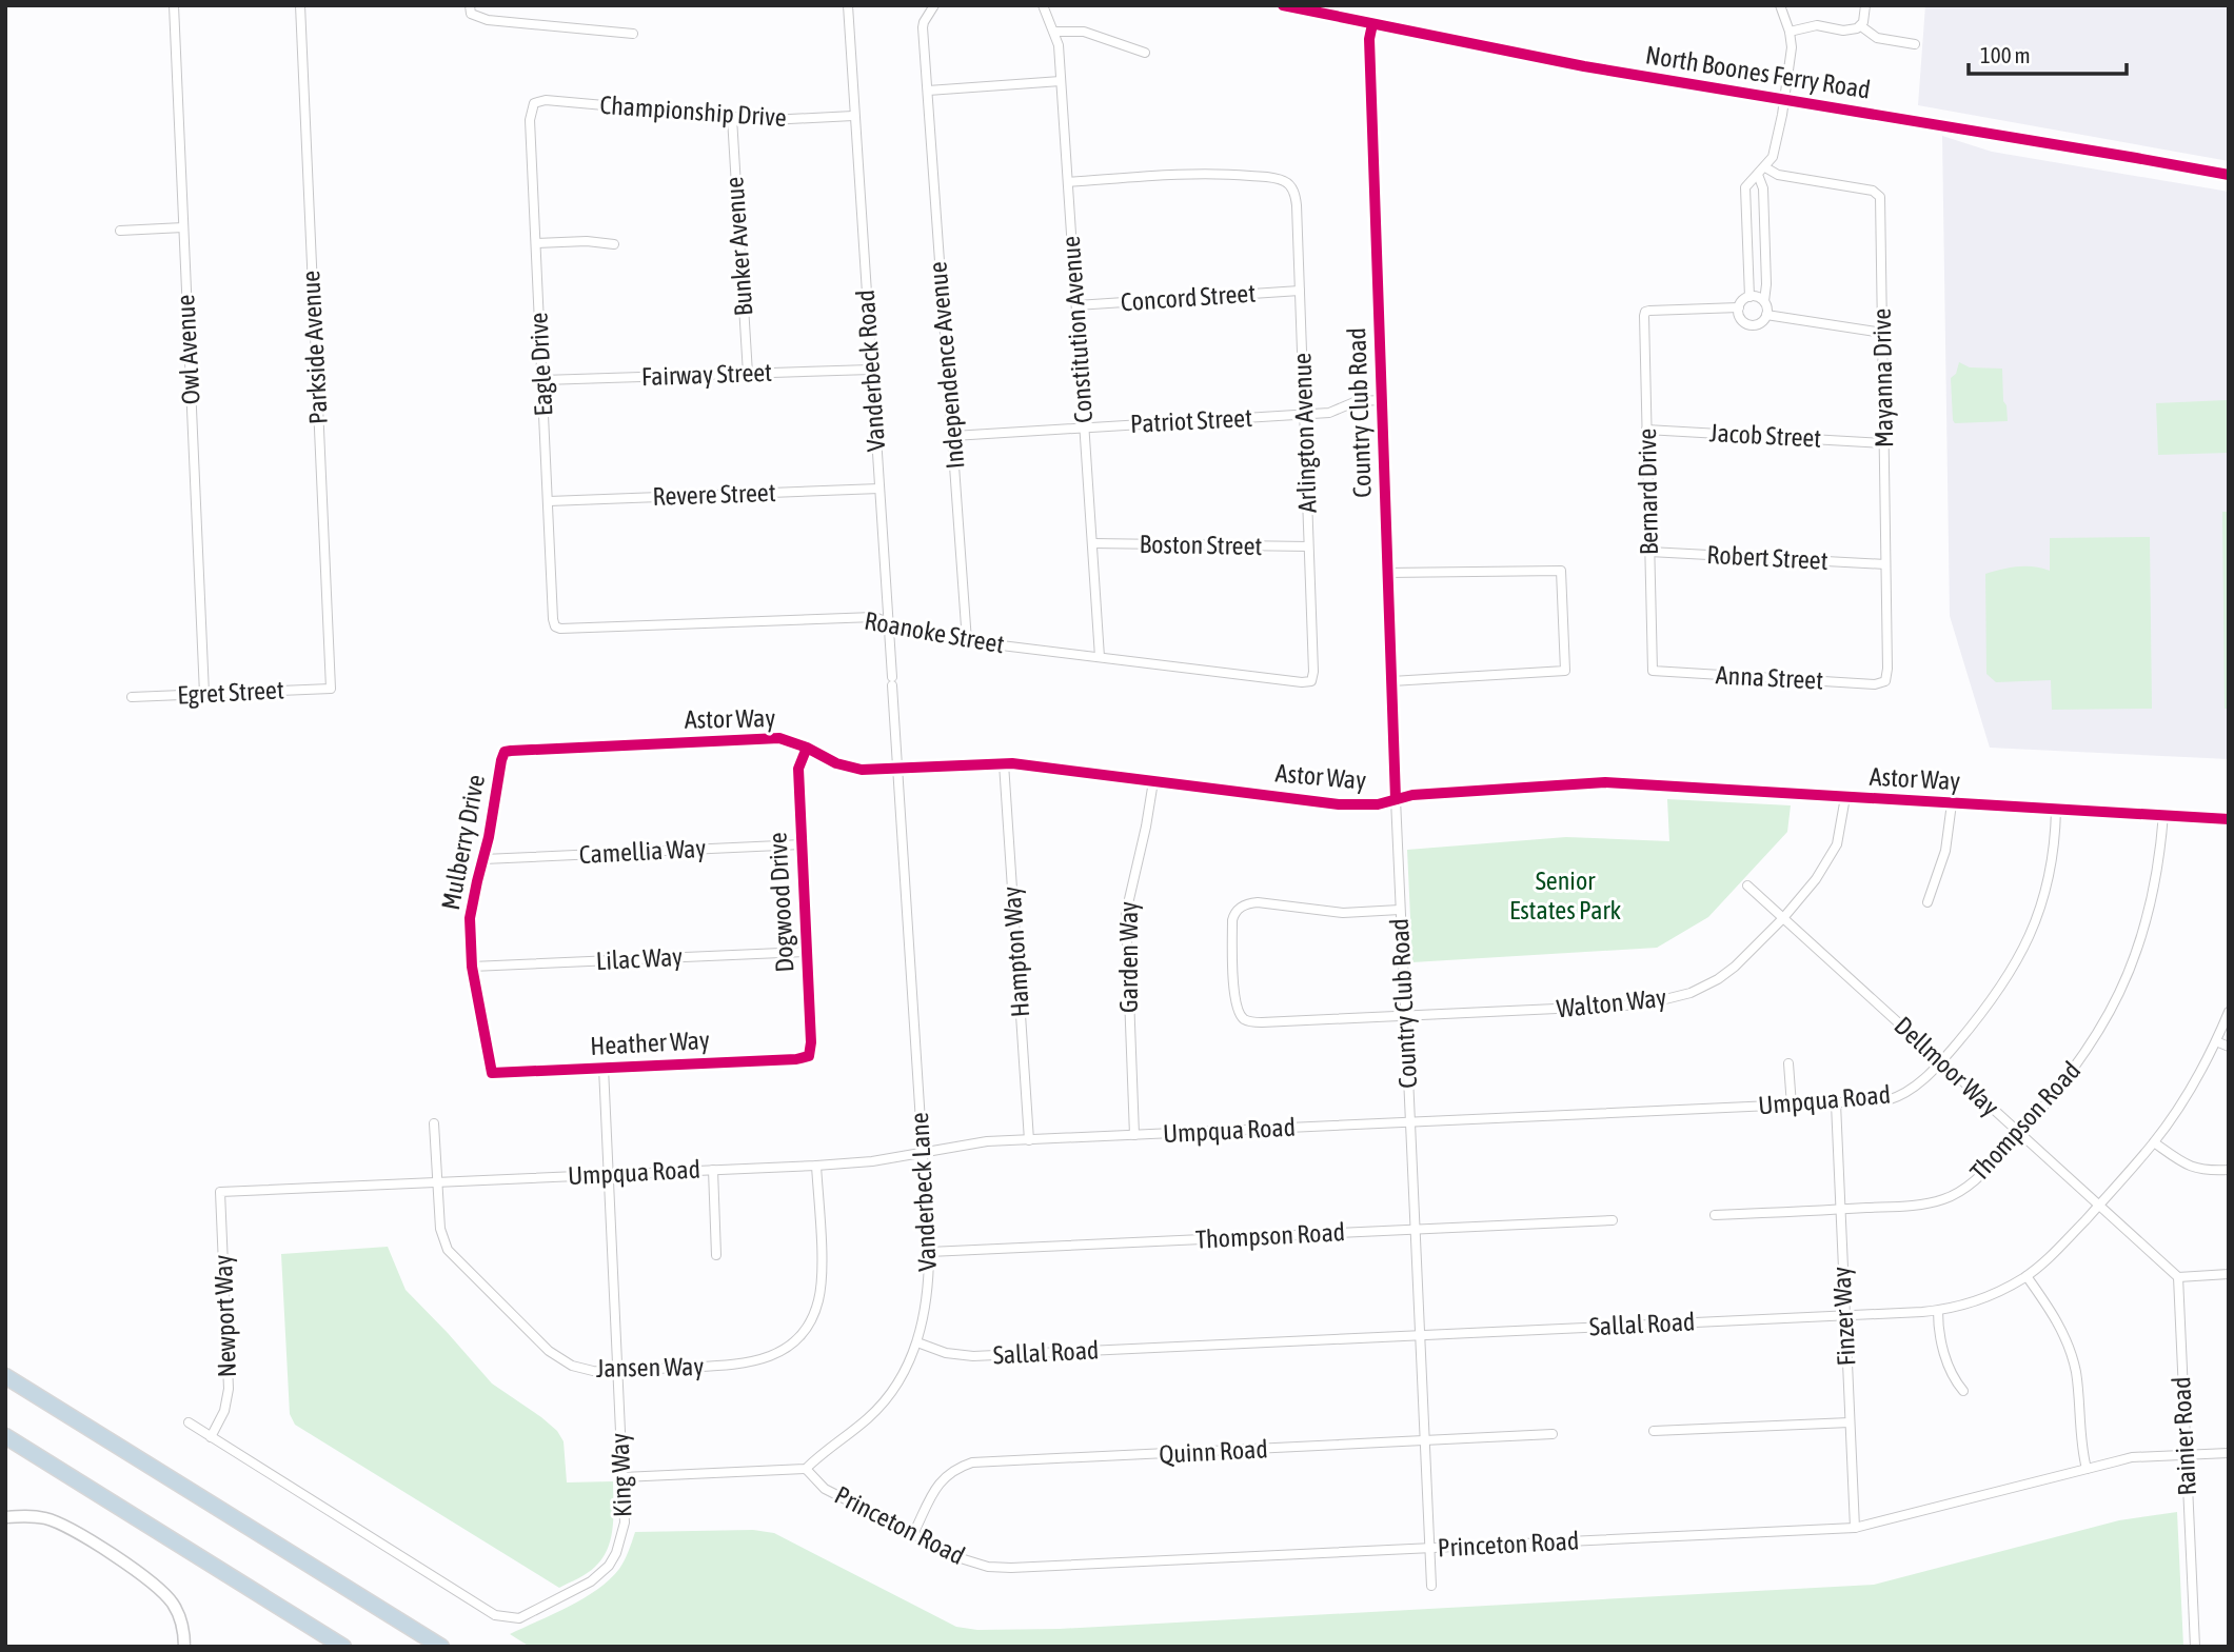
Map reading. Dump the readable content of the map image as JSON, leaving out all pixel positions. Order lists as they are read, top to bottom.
{
  "streets": {
    "main road": ["North Boones Ferry Road"],
    "street": [
      "Championship Drive",
      "Bunker Avenue",
      "Concord Street",
      "Constitution Avenue",
      "Parkside Avenue",
      "Owl Avenue",
      "Eagle Drive",
      "Independence Avenue",
      "Vanderbeck Road",
      "Fairway Street",
      "Mayanna Drive",
      "Country Club Road",
      "Patriot Street",
      "Arlington Avenue",
      "Jacob Street",
      "Bernard Drive",
      "Revere Street",
      "Boston Street",
      "Robert Street",
      "Roanoke Street",
      "Anna Street",
      "Egret Street",
      "Astor Way",
      "Mulberry Drive",
      "Camellia Way",
      "Dogwood Drive",
      "Hampton Way",
      "Garden Way",
      "Lilac Way",
      "Walton Way",
      "Heather Way",
      "Dellmoor Way",
      "Umpqua Road",
      "Thompson Road",
      "Vanderbeck Lane",
      "Newport Way",
      "Finzer Way",
      "Sallal Road",
      "Jansen Way",
      "Rainier Road",
      "Quinn Road",
      "King Way",
      "Princeton Road"
    ]
  },
  "crossings": [
    ["North Boones Ferry Road", "Country Club Road"],
    ["Championship Drive", "Bunker Avenue"],
    ["Championship Drive", "Eagle Drive"],
    ["Championship Drive", "Vanderbeck Road"],
    ["Bunker Avenue", "Fairway Street"],
    ["Concord Street", "Constitution Avenue"],
    ["Concord Street", "Arlington Avenue"],
    ["Constitution Avenue", "Patriot Street"],
    ["Constitution Avenue", "Arlington Avenue"],
    ["Constitution Avenue", "Boston Street"],
    ["Constitution Avenue", "Roanoke Street"],
    ["Parkside Avenue", "Egret Street"],
    ["Owl Avenue", "Egret Street"],
    ["Eagle Drive", "Fairway Street"],
    ["Eagle Drive", "Revere Street"],
    ["Eagle Drive", "Roanoke Street"],
    ["Independence Avenue", "Patriot Street"],
    ["Independence Avenue", "Roanoke Street"],
    ["Vanderbeck Road", "Fairway Street"],
    ["Vanderbeck Road", "Revere Street"],
    ["Vanderbeck Road", "Roanoke Street"],
    ["Vanderbeck Road", "Vanderbeck Lane"],
    ["Mayanna Drive", "Jacob Street"],
    ["Mayanna Drive", "Robert Street"],
    ["Mayanna Drive", "Anna Street"],
    ["Country Club Road", "Patriot Street"],
    ["Country Club Road", "Astor Way"],
    ["Country Club Road", "Walton Way"],
    ["Country Club Road", "Umpqua Road"],
    ["Country Club Road", "Thompson Road"],
    ["Country Club Road", "Sallal Road"],
    ["Country Club Road", "Quinn Road"],
    ["Country Club Road", "Princeton Road"],
    ["Patriot Street", "Arlington Avenue"],
    ["Arlington Avenue", "Boston Street"],
    ["Arlington Avenue", "Roanoke Street"],
    ["Jacob Street", "Bernard Drive"],
    ["Bernard Drive", "Robert Street"],
    ["Bernard Drive", "Anna Street"],
    ["Astor Way", "Mulberry Drive"],
    ["Astor Way", "Dogwood Drive"],
    ["Astor Way", "Hampton Way"],
    ["Astor Way", "Garden Way"],
    ["Astor Way", "Walton Way"],
    ["Astor Way", "Umpqua Road"],
    ["Astor Way", "Thompson Road"],
    ["Astor Way", "Vanderbeck Lane"],
    ["Mulberry Drive", "Camellia Way"],
    ["Mulberry Drive", "Lilac Way"],
    ["Mulberry Drive", "Heather Way"],
    ["Camellia Way", "Dogwood Drive"],
    ["Dogwood Drive", "Lilac Way"],
    ["Dogwood Drive", "Heather Way"],
    ["Hampton Way", "Umpqua Road"],
    ["Garden Way", "Umpqua Road"],
    ["Walton Way", "Dellmoor Way"],
    ["Heather Way", "King Way"],
    ["Dellmoor Way", "Umpqua Road"],
    ["Dellmoor Way", "Thompson Road"],
    ["Dellmoor Way", "Sallal Road"],
    ["Dellmoor Way", "Rainier Road"],
    ["Umpqua Road", "Vanderbeck Lane"],
    ["Umpqua Road", "Newport Way"],
    ["Umpqua Road", "Finzer Way"],
    ["Umpqua Road", "Jansen Way"],
    ["Umpqua Road", "King Way"],
    ["Thompson Road", "Vanderbeck Lane"],
    ["Thompson Road", "Finzer Way"],
    ["Vanderbeck Lane", "Sallal Road"],
    ["Vanderbeck Lane", "Princeton Road"],
    ["Newport Way", "King Way"],
    ["Finzer Way", "Sallal Road"],
    ["Finzer Way", "Princeton Road"],
    ["Jansen Way", "King Way"],
    ["Rainier Road", "Princeton Road"],
    ["Quinn Road", "Princeton Road"]
  ],
  "parks": ["Senior Estates Park"],
  "scale_bar": "100 m"
}
